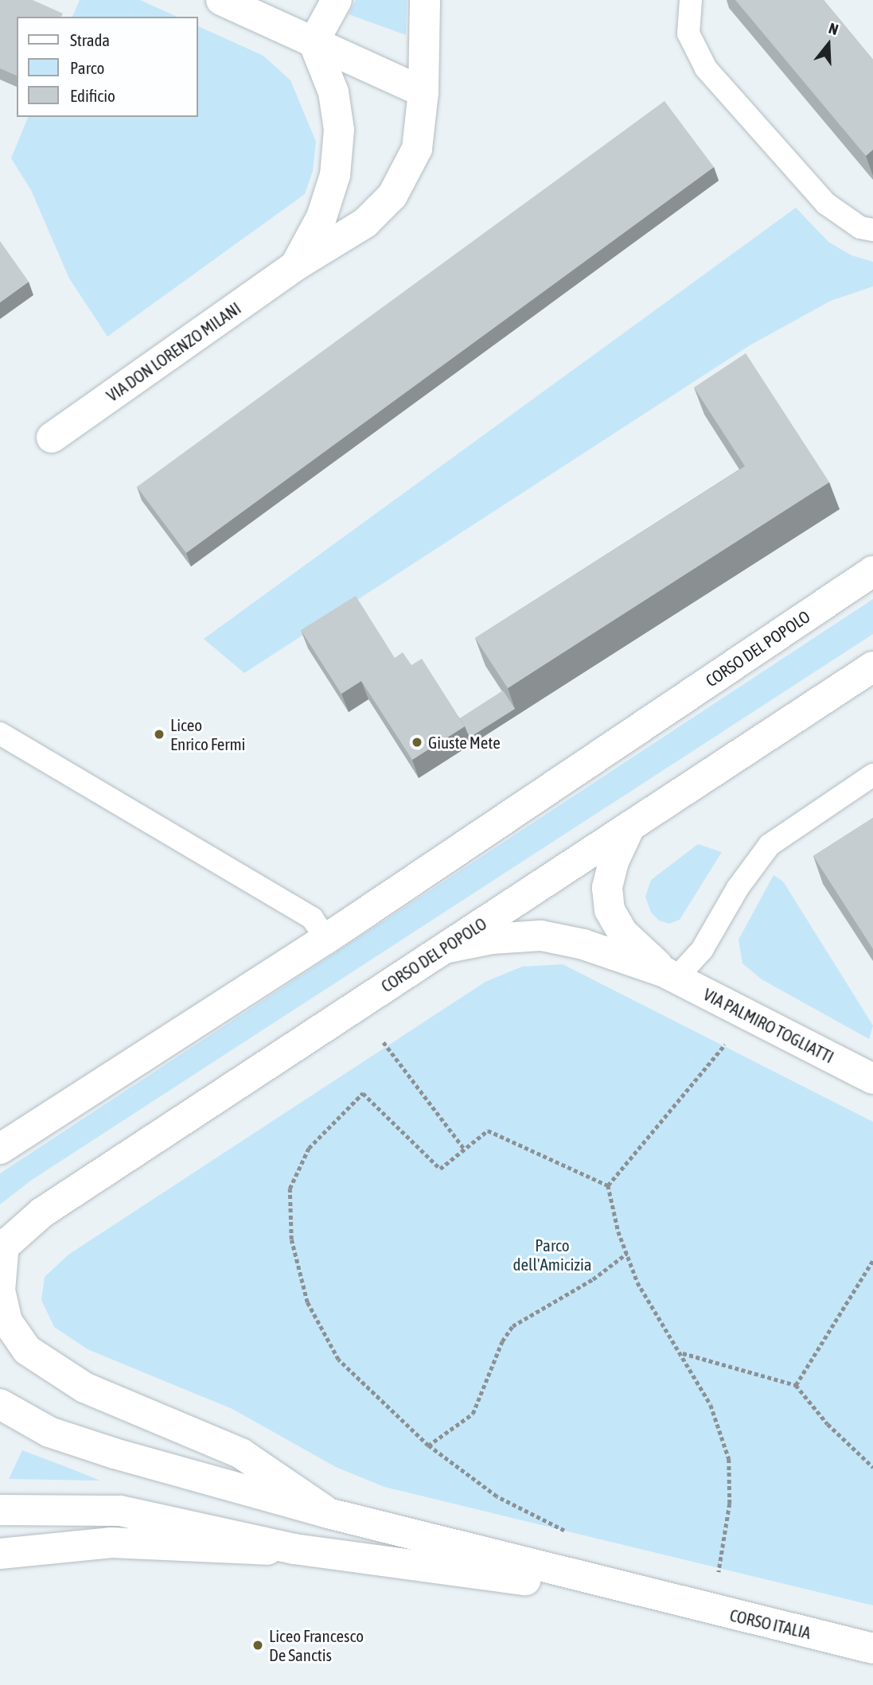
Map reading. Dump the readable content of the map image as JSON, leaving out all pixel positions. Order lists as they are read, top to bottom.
{
  "streets": {
    "street": [
      "VIA DON LORENZO MILANI",
      "CORSO DEL POPOLO",
      "VIA PALMIRO TOGLIATTI",
      "CORSO ITALIA"
    ]
  },
  "parks": ["Parco dell'Amicizia"],
  "places": ["Liceo Enrico Fermi", "Giuste Mete", "Liceo Francesco De Sanctis"],
  "legend": ["Strada", "Parco", "Edificio"],
  "north": "top"
}
